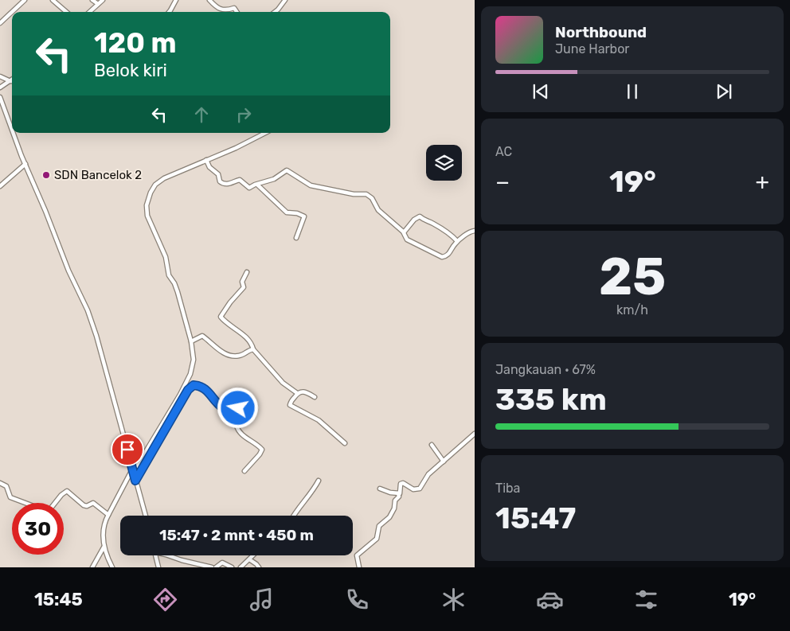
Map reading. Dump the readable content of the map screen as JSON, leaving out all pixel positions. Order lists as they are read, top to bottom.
{
  "places": ["SDN Bancelok 2"],
  "page": {
    "turn": ["120 m", "Belok kiri"],
    "song": ["Northbound", "June Harbor"],
    "tile": [
      "AC",
      ["25", "km/h"],
      ["Jangkauan · 67%", "335 km"],
      ["Tiba", "15:47"]
    ],
    "heat": ["−", "19°", "+"],
    "limit": "30",
    "trip": "15:47 · 2 mnt · 450 m",
    "tabs": ["15:45", "19°"]
  }
}
